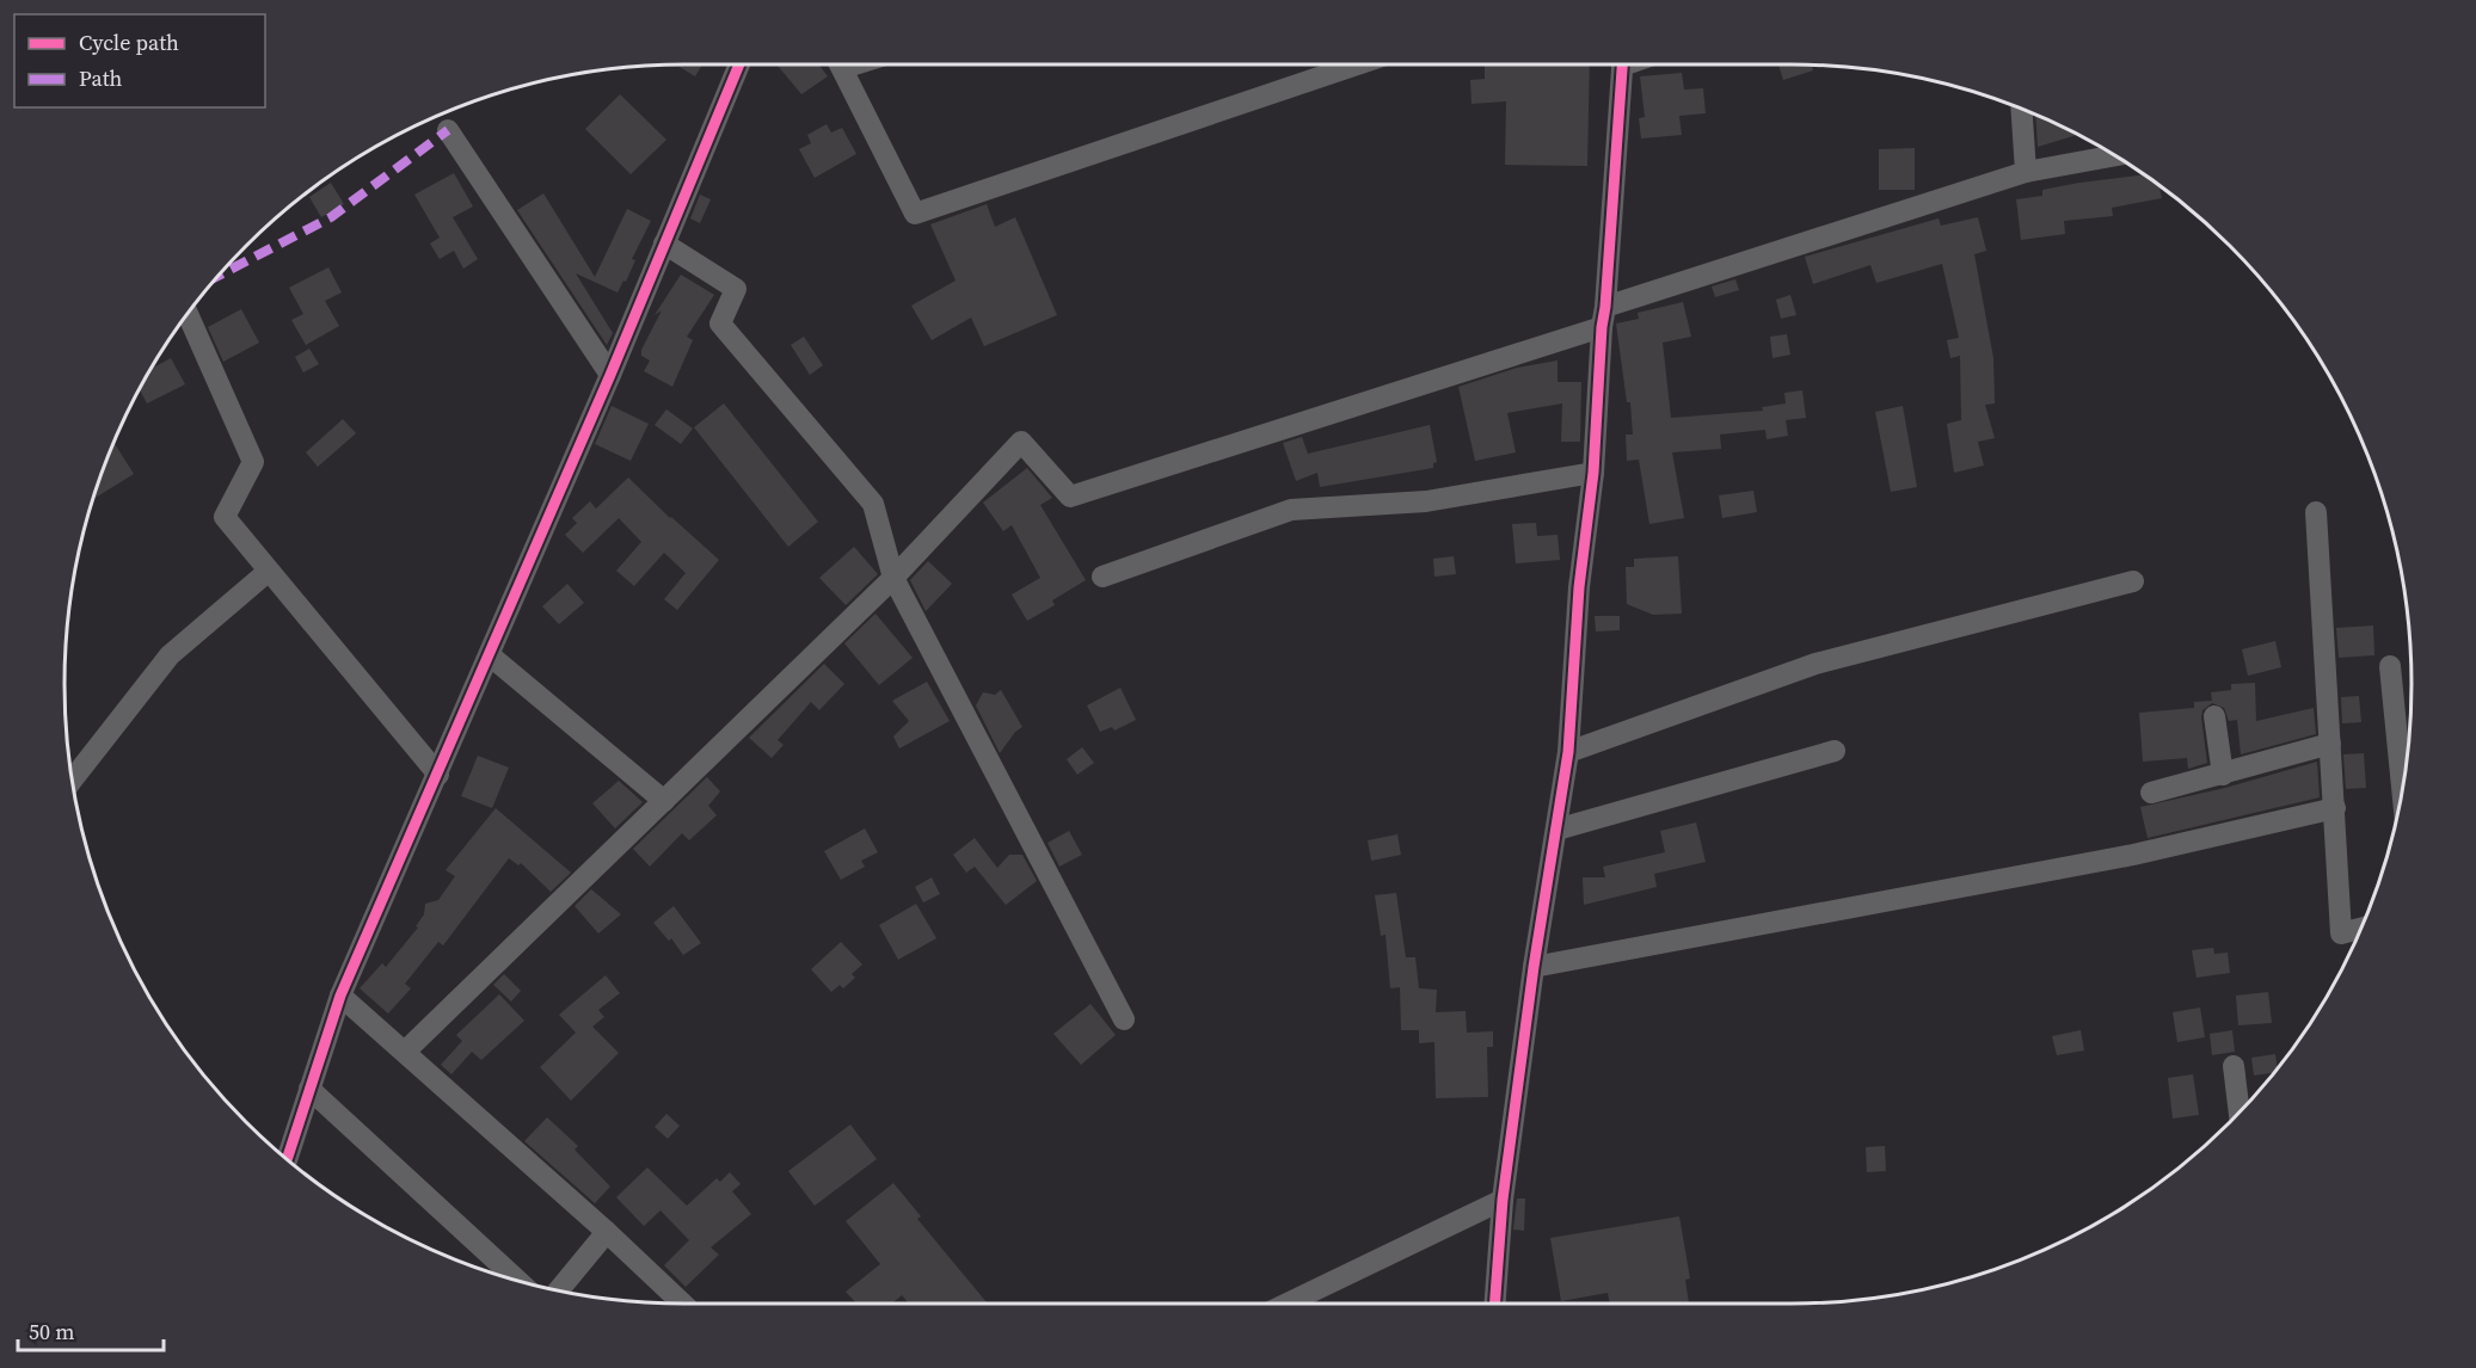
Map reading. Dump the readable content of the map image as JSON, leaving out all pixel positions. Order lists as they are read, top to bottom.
{
  "legend": ["Cycle path", "Path"],
  "scale_bar": "50 m"
}
